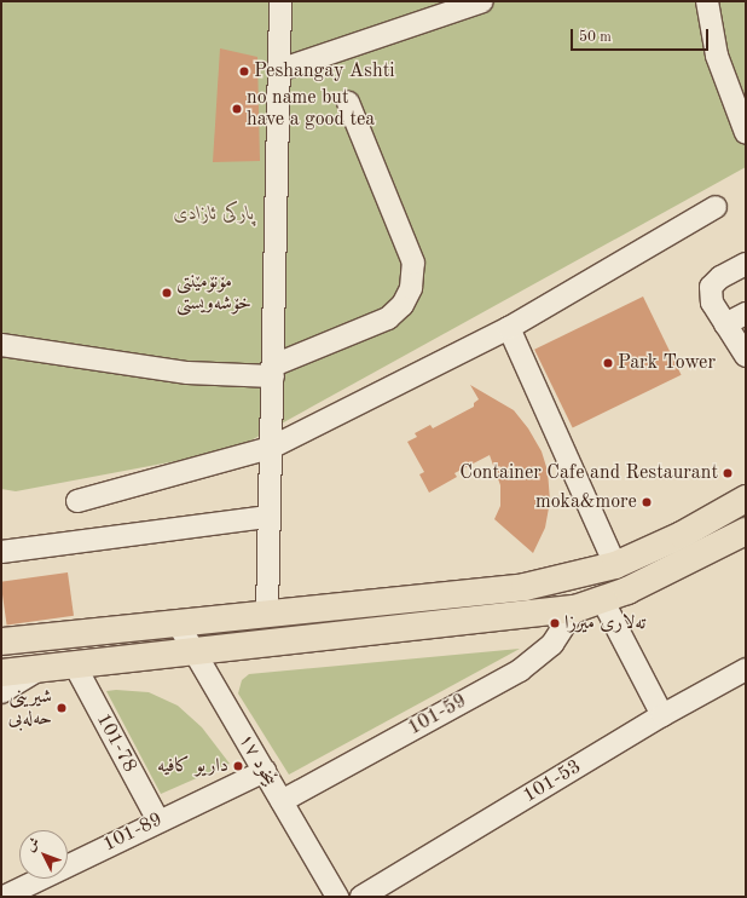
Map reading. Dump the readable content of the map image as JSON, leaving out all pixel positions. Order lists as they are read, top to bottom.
{
  "streets": {
    "street": [
      "101-59",
      "101-78",
      "بێخود ١٧",
      "101-53",
      "101-89"
    ]
  },
  "crossings": [
    ["101-59", "بێخود ١٧"],
    ["101-78", "101-89"],
    ["بێخود ١٧", "101-89"]
  ],
  "parks": ["پارکی ئازادی"],
  "places": [
    "Peshangay Ashti",
    "no name but have a good tea",
    "مۆنۆمێنتی خۆشەویستی",
    "Park Tower",
    "Container Cafe and Restaurant",
    "moka&more",
    "تەلاری میرزا",
    "شیرینی حەلەبی",
    "داریو کافیە"
  ],
  "scale_bar": "50 m",
  "north": "top left"
}
